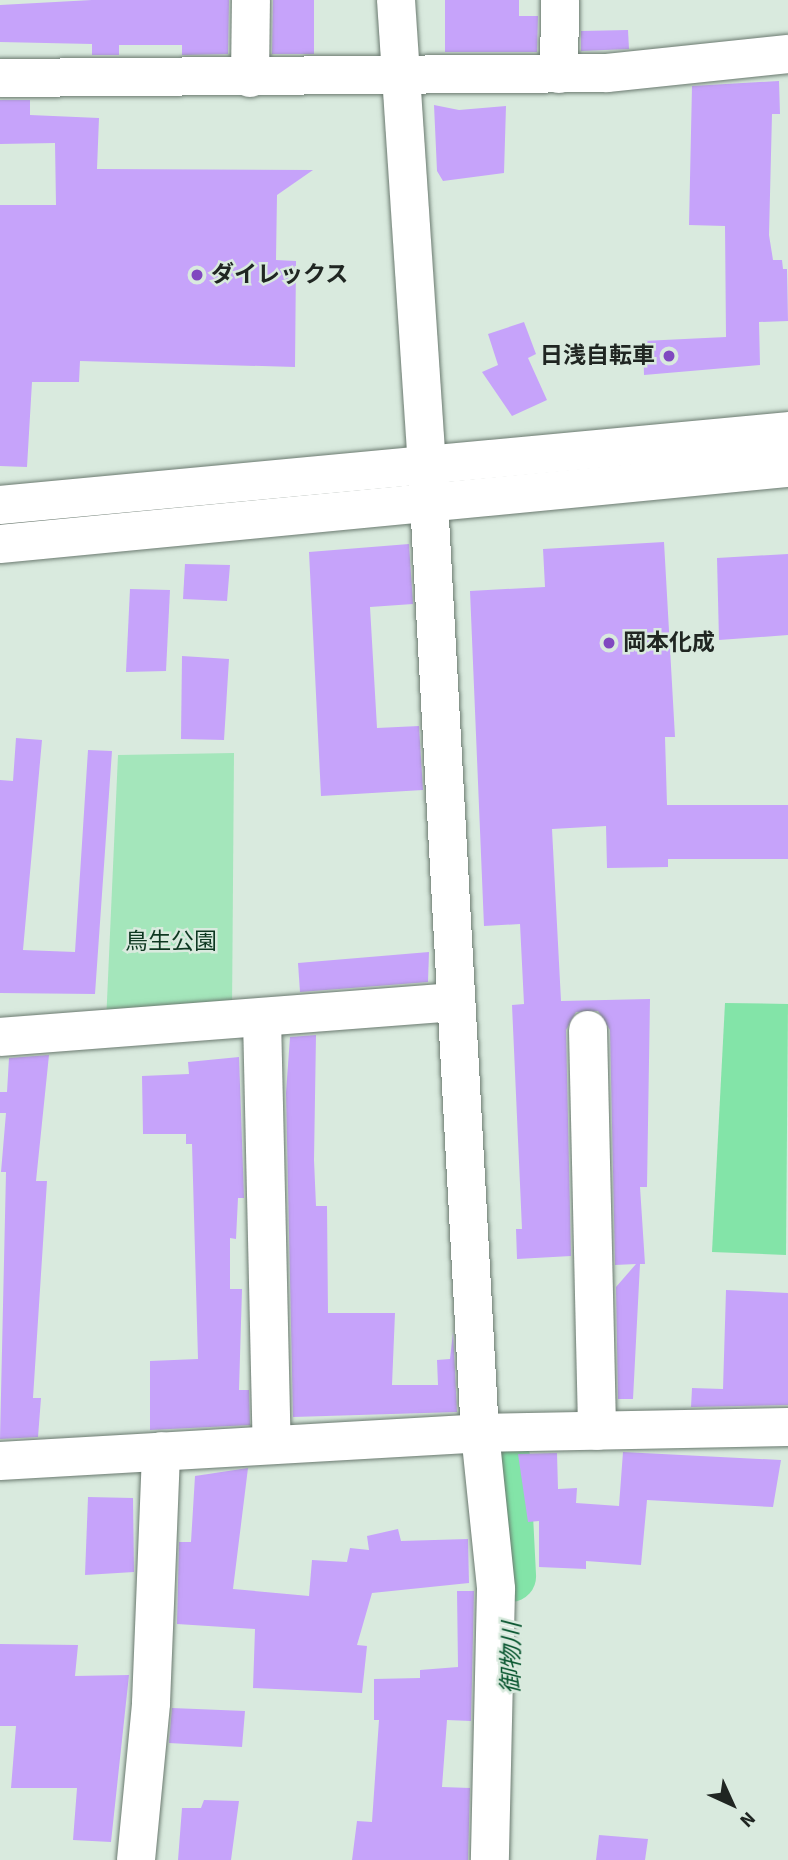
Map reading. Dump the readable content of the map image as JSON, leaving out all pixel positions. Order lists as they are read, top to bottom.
{
  "water": ["御物川"],
  "parks": ["鳥生公園"],
  "places": ["ダイレックス", "日浅自転車", "岡本化成"],
  "north": "bottom right"
}
